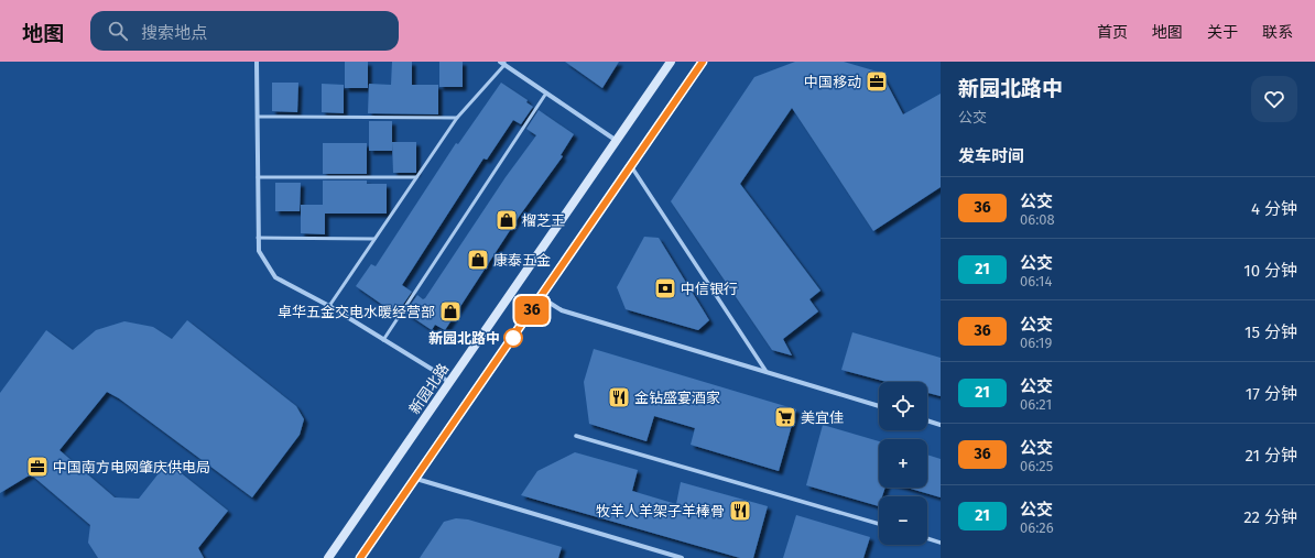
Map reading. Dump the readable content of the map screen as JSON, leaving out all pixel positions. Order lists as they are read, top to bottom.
{
  "streets": {
    "main road": ["新园北路"]
  },
  "places": {
    "office": ["中国移动", "中国南方电网肇庆供电局"],
    "shop": ["榴芝王", "康泰五金", "卓华五金交电水暖经营部"],
    "bank": ["中信银行"],
    "other": ["新园北路中"],
    "restaurant": ["金钻盛宴酒家", "牧羊人羊架子羊棒骨"],
    "supermarket": ["美宜佳"]
  },
  "lines": ["bus line 36"],
  "page": {
    "header": "地图",
    "search": "搜索地点",
    "nav": [
      "首页",
      "地图",
      "关于",
      "联系"
    ],
    "on_map": "36",
    "heading": [
      ["新园北路中", "公交"],
      "发车时间"
    ],
    "list": [
      {
        "mark": "36",
        "name": "公交",
        "note": "06:08",
        "value": "4 分钟"
      },
      {
        "mark": "21",
        "name": "公交",
        "note": "06:14",
        "value": "10 分钟"
      },
      {
        "mark": "36",
        "name": "公交",
        "note": "06:19",
        "value": "15 分钟"
      },
      {
        "mark": "21",
        "name": "公交",
        "note": "06:21",
        "value": "17 分钟"
      },
      {
        "mark": "36",
        "name": "公交",
        "note": "06:25",
        "value": "21 分钟"
      },
      {
        "mark": "21",
        "name": "公交",
        "note": "06:26",
        "value": "22 分钟"
      }
    ],
    "map_buttons": ["+", "−"]
  }
}
